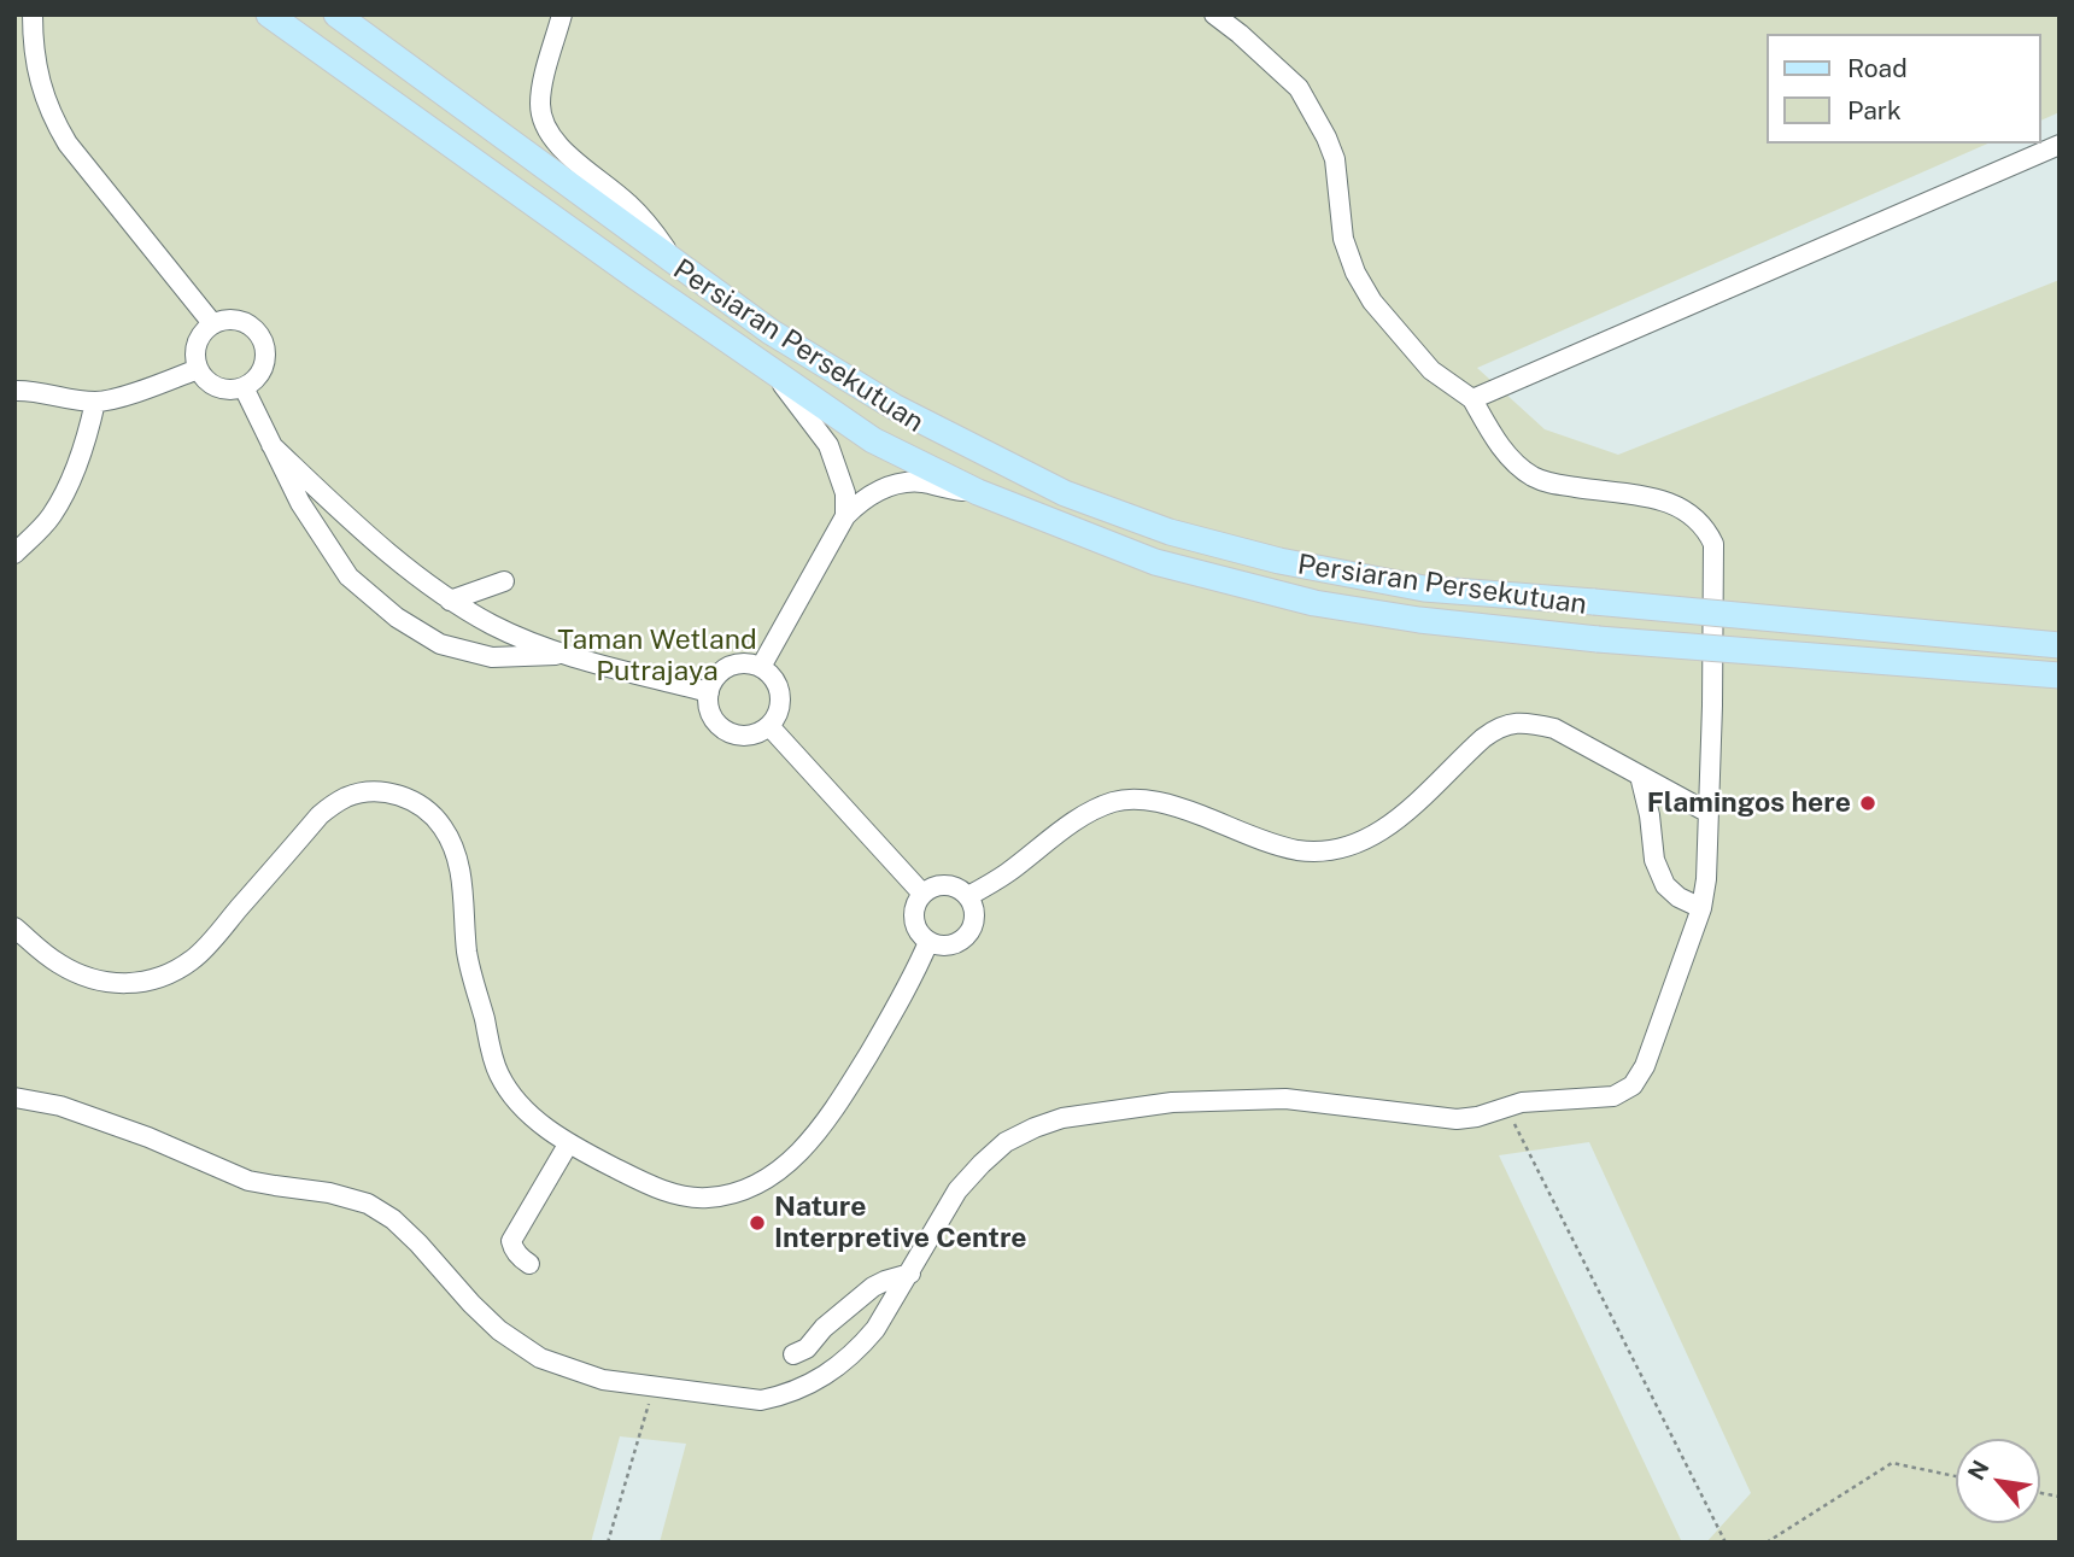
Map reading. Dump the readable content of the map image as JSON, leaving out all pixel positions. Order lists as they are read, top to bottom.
{
  "streets": {
    "main road": ["Persiaran Persekutuan"]
  },
  "parks": ["Taman Wetland Putrajaya"],
  "places": ["Flamingos here", "Nature Interpretive Centre"],
  "legend": ["Road", "Park"],
  "north": "top left"
}
